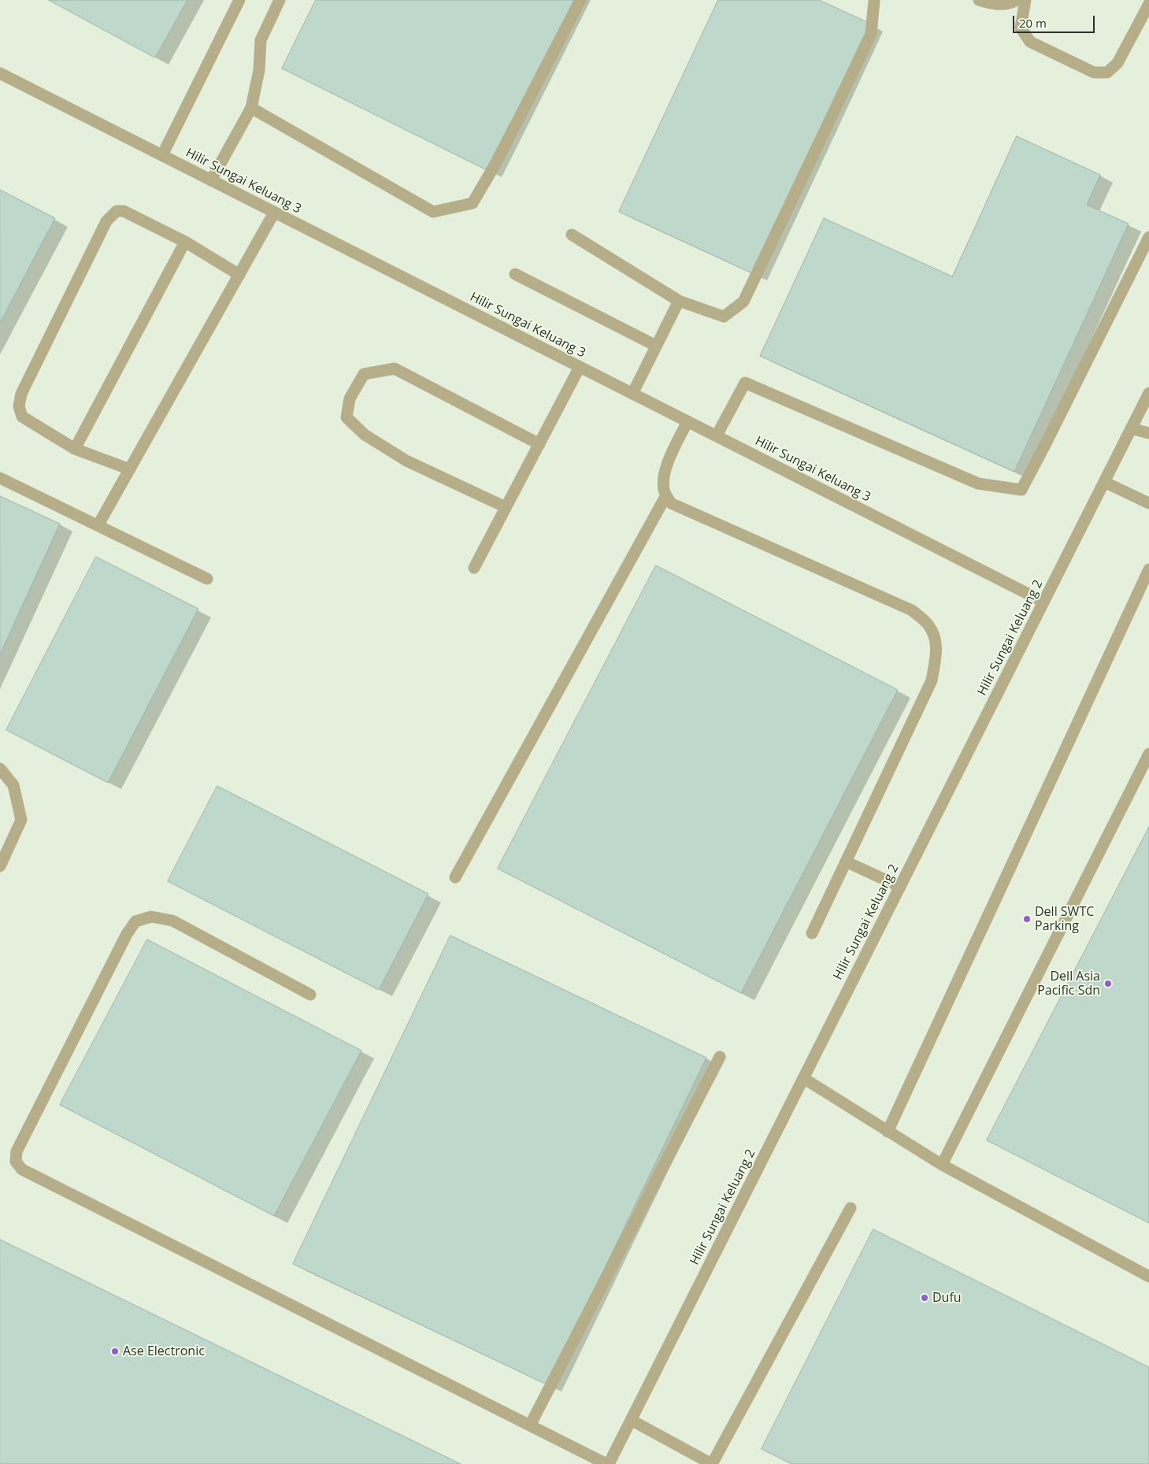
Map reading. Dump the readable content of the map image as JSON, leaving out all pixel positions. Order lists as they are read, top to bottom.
{
  "streets": {
    "street": ["Hilir Sungai Keluang 3", "Hilir Sungai Keluang 2"]
  },
  "crossings": [
    ["Hilir Sungai Keluang 3", "Hilir Sungai Keluang 2"]
  ],
  "places": [
    "Dell SWTC Parking",
    "Dell Asia Pacific Sdn",
    "Dufu",
    "Ase Electronic"
  ],
  "scale_bar": "20 m"
}
